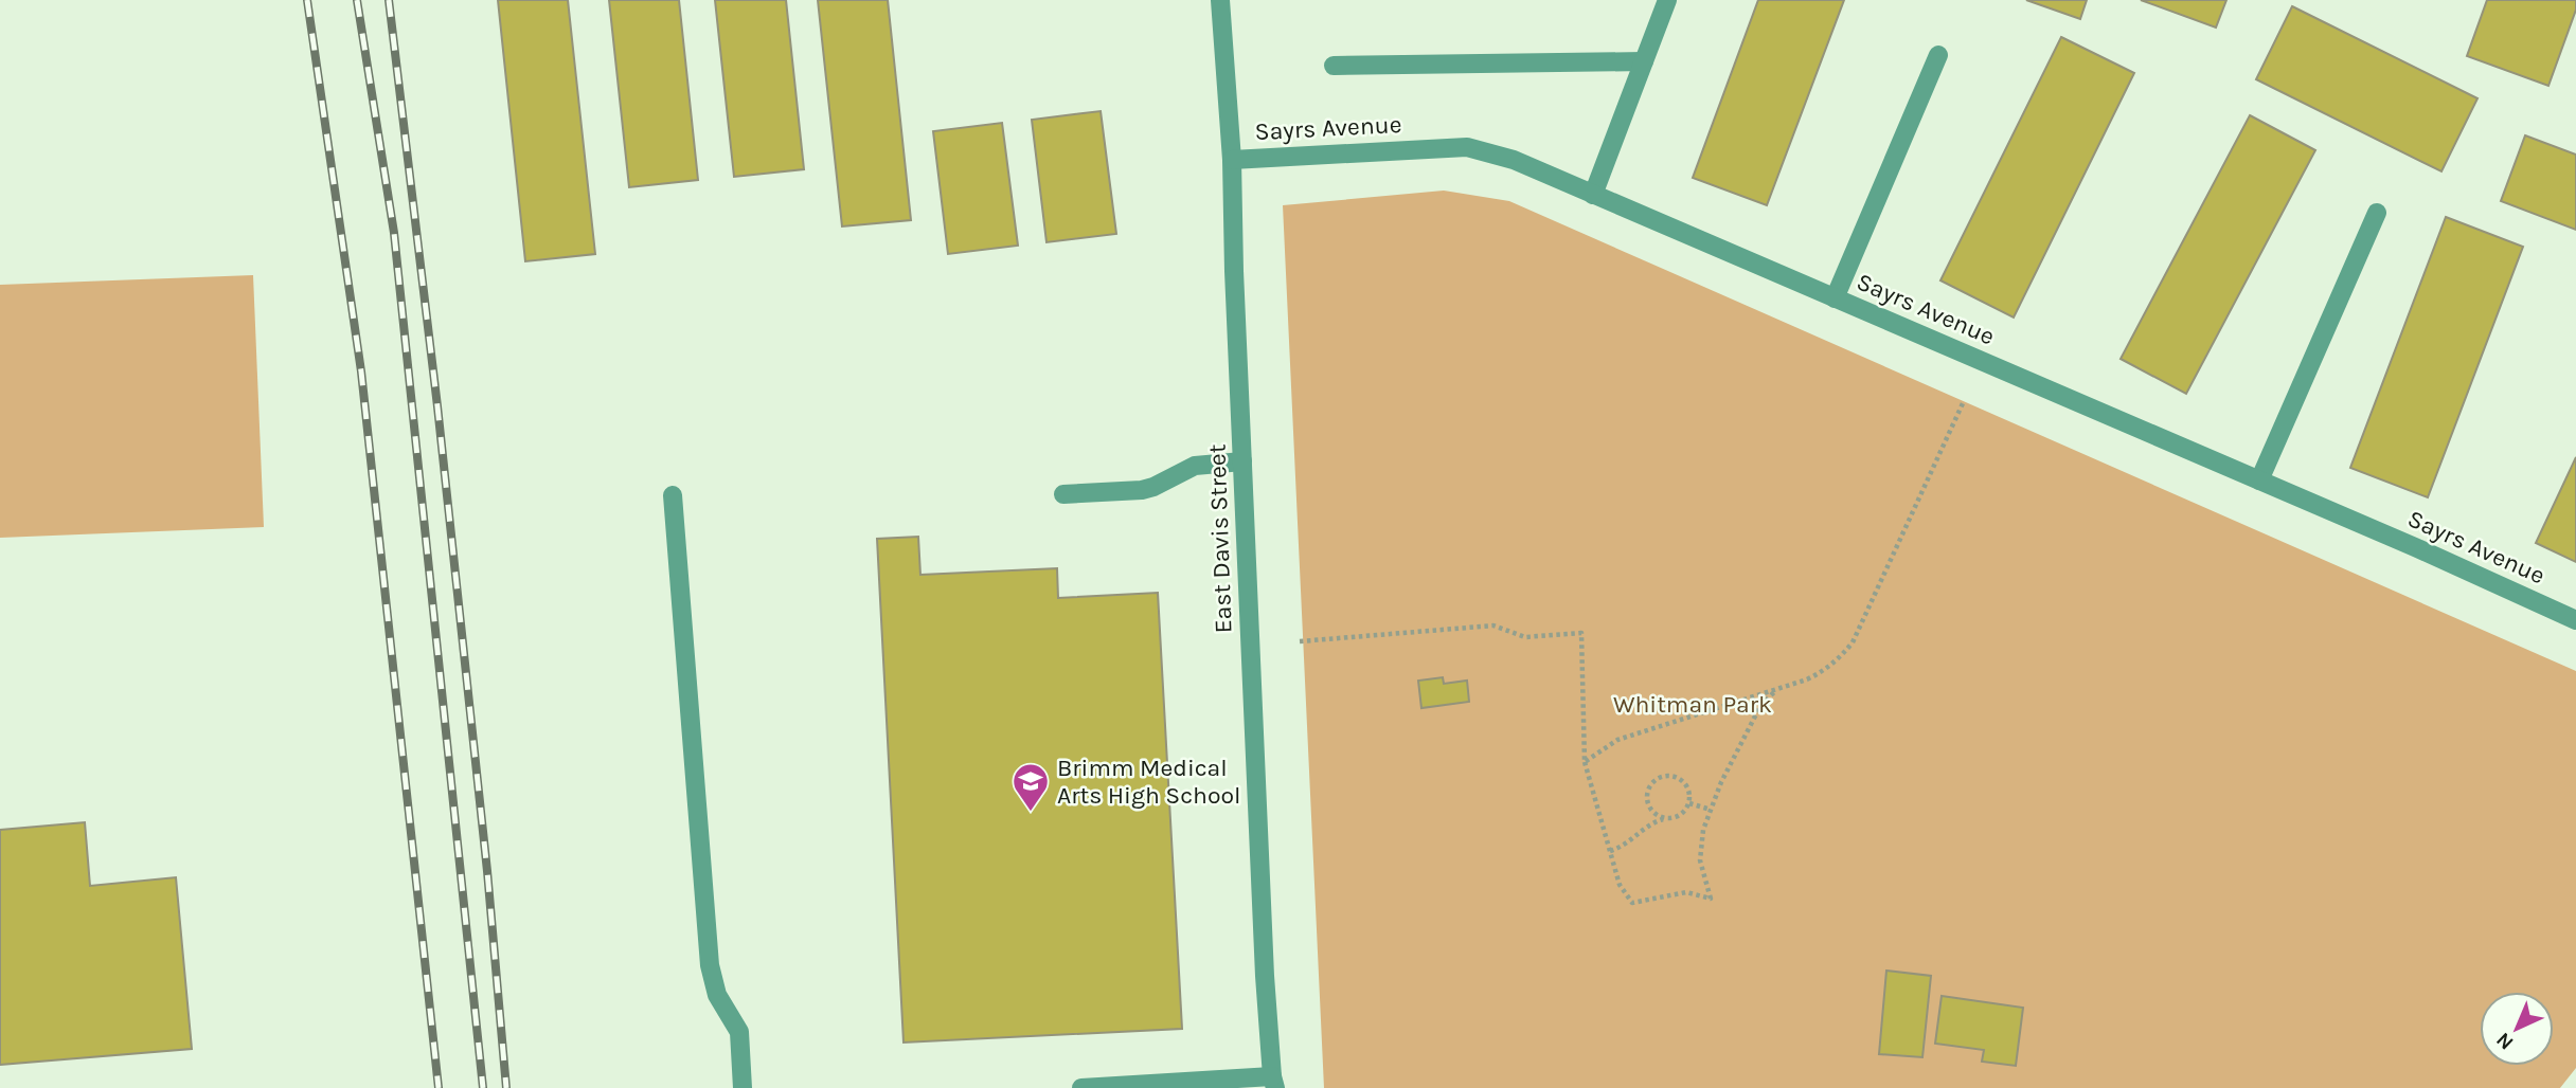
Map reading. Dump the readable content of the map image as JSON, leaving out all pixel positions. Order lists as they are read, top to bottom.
{
  "streets": {
    "street": ["Sayrs Avenue", "East Davis Street"]
  },
  "crossings": [
    ["Sayrs Avenue", "East Davis Street"]
  ],
  "parks": ["Whitman Park"],
  "places": {
    "school or university": ["Brimm Medical Arts High School"]
  },
  "north": "bottom left"
}
